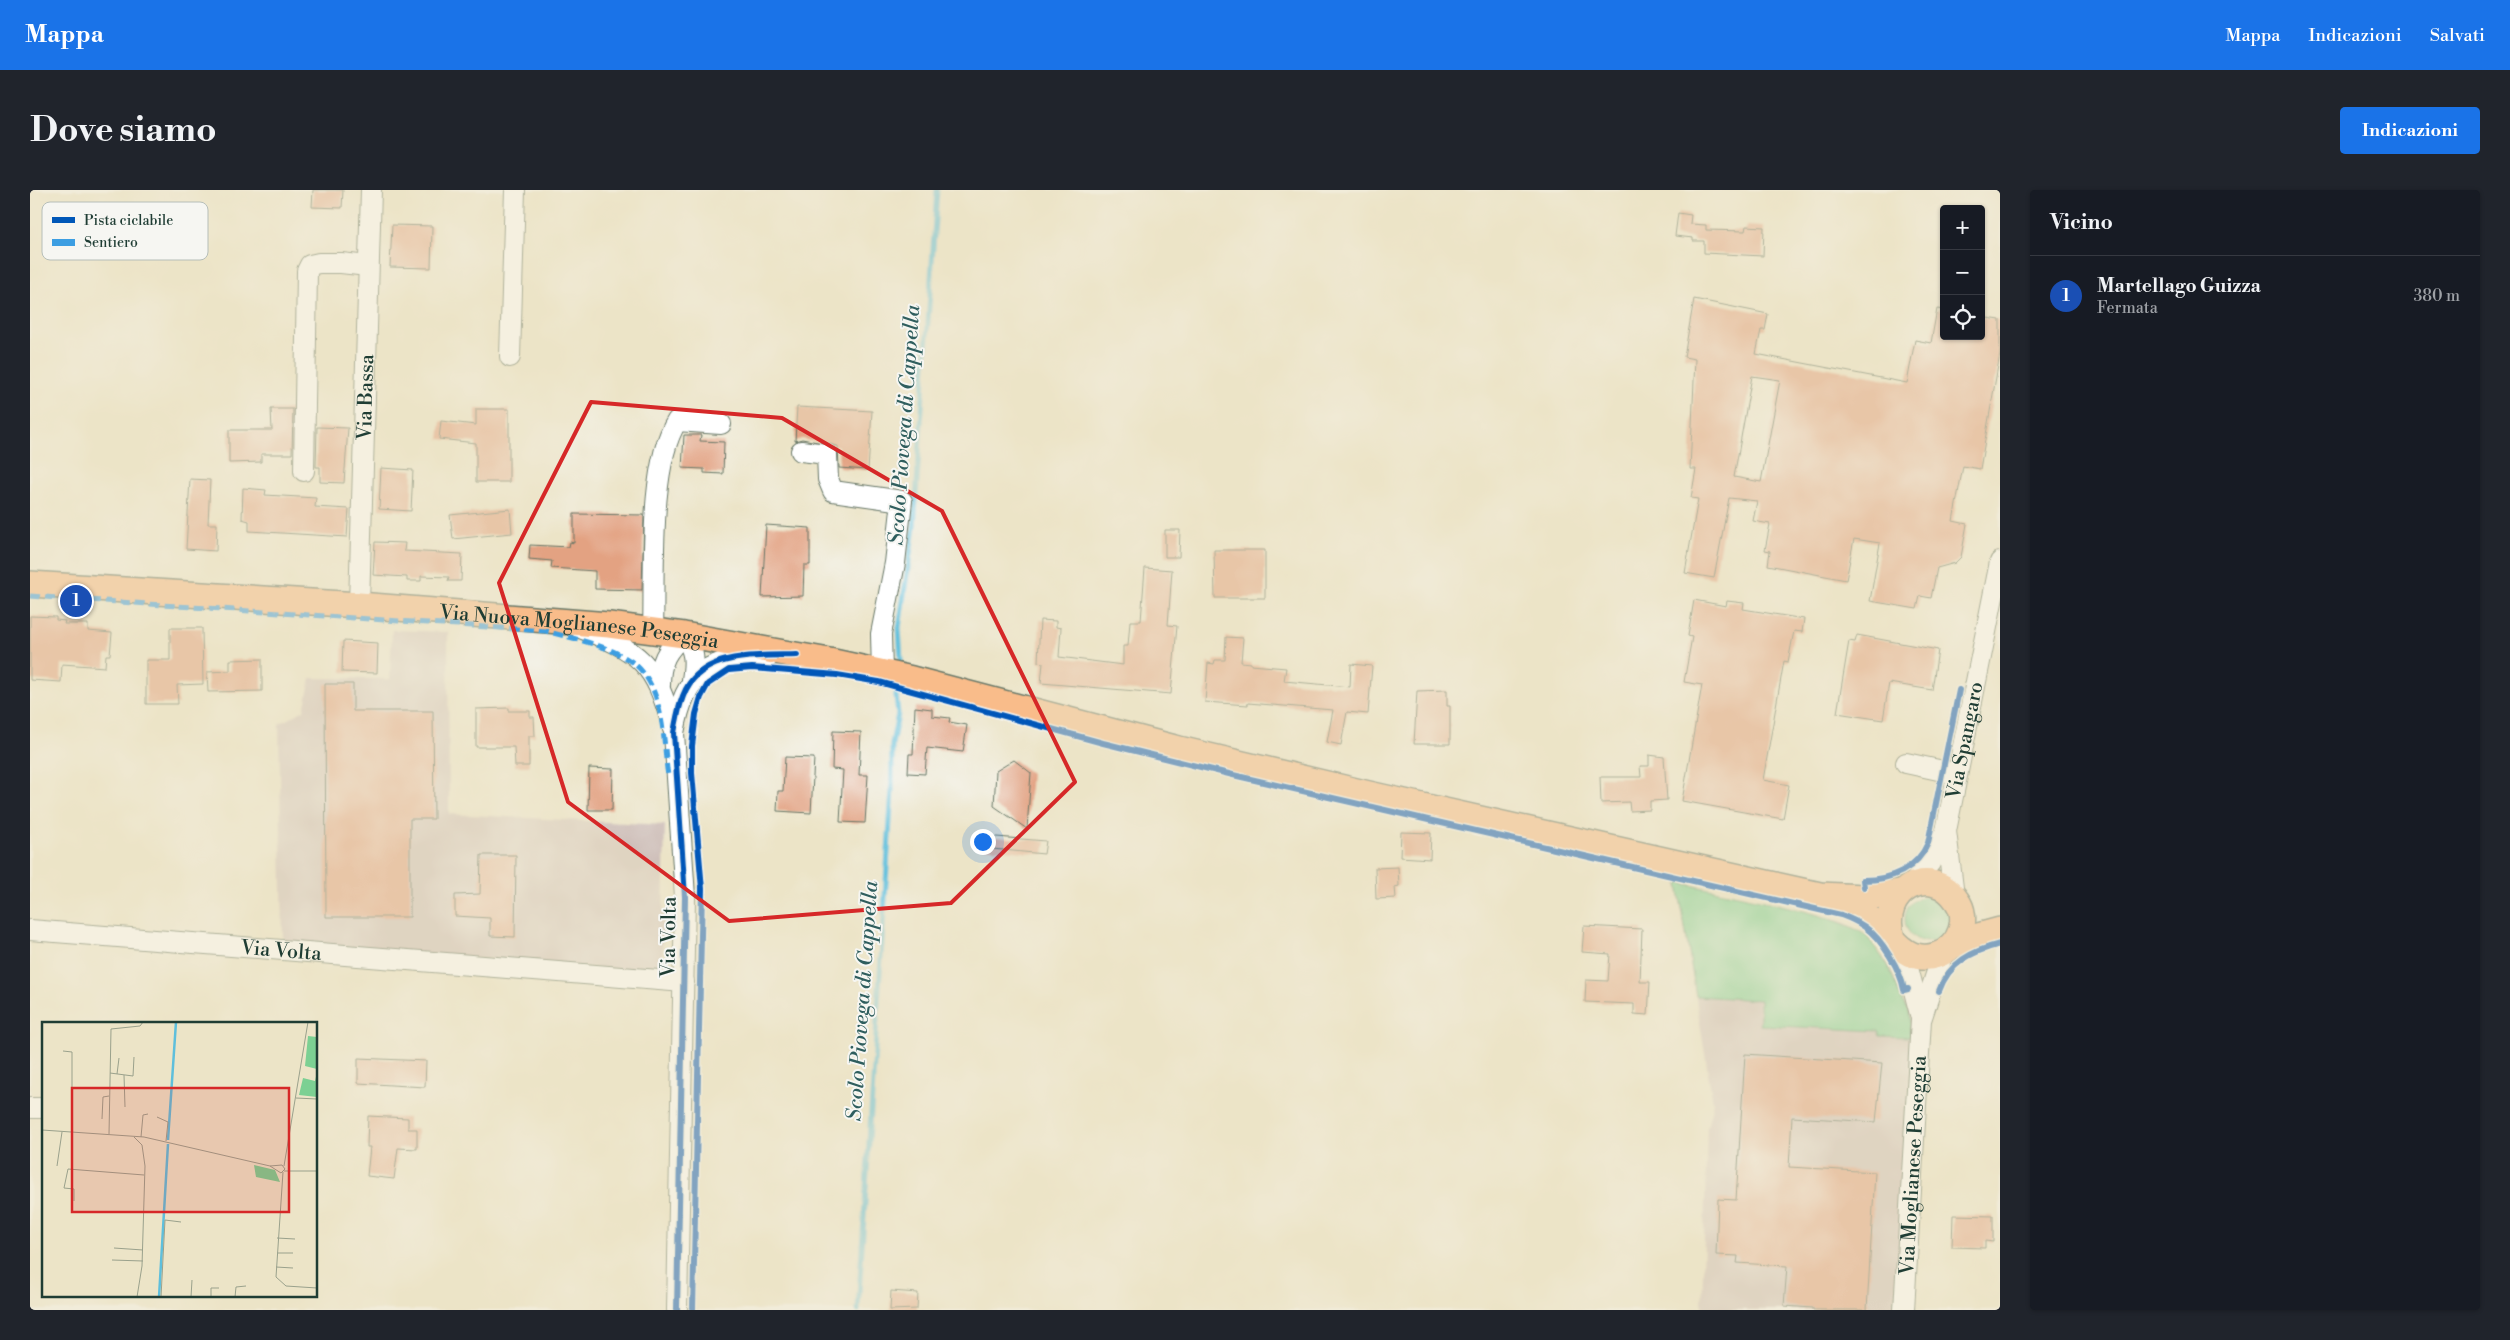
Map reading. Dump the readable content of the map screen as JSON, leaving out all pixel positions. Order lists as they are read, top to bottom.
{
  "streets": {
    "main road": ["Via Nuova Moglianese Peseggia"],
    "street": [
      "Via Bassa",
      "Via Spangaro",
      "Via Volta",
      "Via Moglianese Peseggia"
    ]
  },
  "crossings": [
    ["Via Bassa", "Via Nuova Moglianese Peseggia"],
    ["Via Nuova Moglianese Peseggia", "Via Spangaro"],
    ["Via Nuova Moglianese Peseggia", "Via Volta"],
    ["Via Nuova Moglianese Peseggia", "Via Moglianese Peseggia"],
    ["Via Spangaro", "Via Moglianese Peseggia"]
  ],
  "water": ["Scolo Piovega di Cappella"],
  "legend": ["Pista ciclabile", "Sentiero"],
  "page": {
    "header": "Mappa",
    "nav": ["Mappa", "Indicazioni", "Salvati"],
    "buttons": "Indicazioni",
    "title": "Dove siamo",
    "heading": "Vicino",
    "map_buttons": ["+", "−"],
    "list": [
      {
        "mark": "1",
        "name": "Martellago Guizza",
        "note": "Fermata",
        "value": "380 m"
      }
    ],
    "pins": "1"
  }
}
